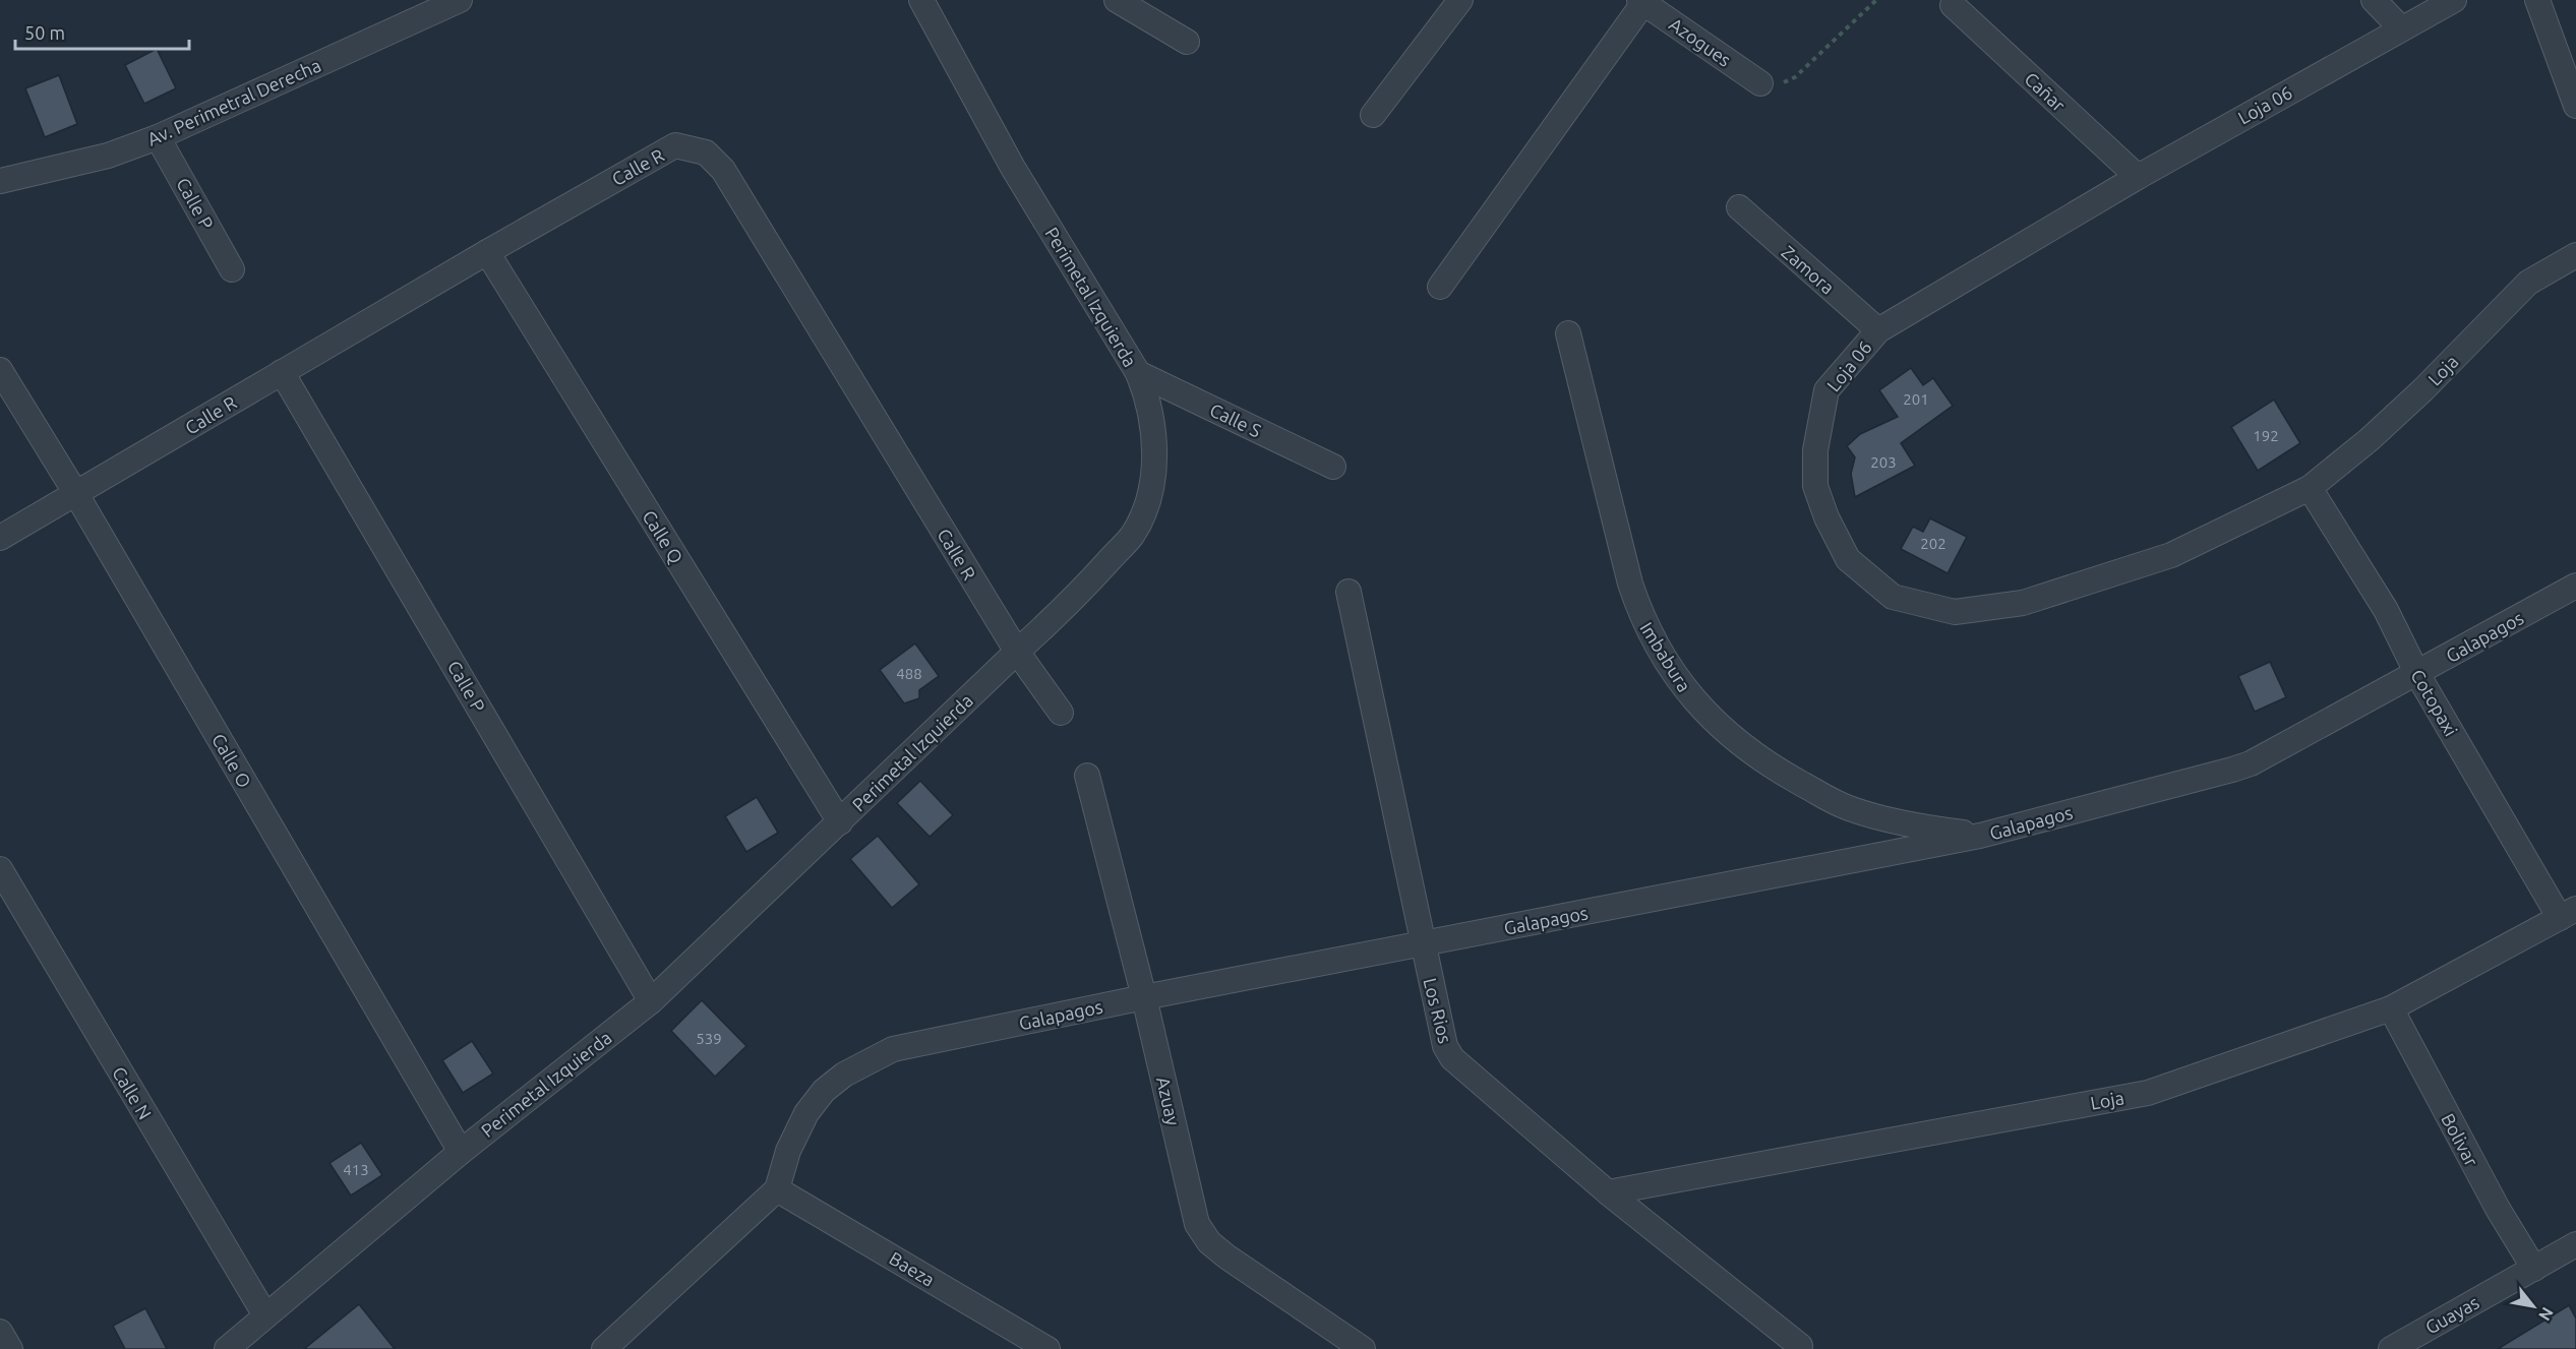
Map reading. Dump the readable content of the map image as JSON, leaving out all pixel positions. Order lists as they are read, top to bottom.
{
  "streets": {
    "street": [
      "Azogues",
      "Cañar",
      "Av. Perimetral Derecha",
      "Loja 06",
      "Calle R",
      "Calle P",
      "Zamora",
      "Perimetal Izquierda",
      "Loja",
      "Calle S",
      "Calle Q",
      "Galapagos",
      "Imbabura",
      "Cotopaxi",
      "Calle O",
      "Los Rios",
      "Calle N",
      "Azuay",
      "Bolivar",
      "Baeza",
      "Guayas"
    ]
  },
  "crossings": [
    ["Cañar", "Loja 06"],
    ["Av. Perimetral Derecha", "Calle P"],
    ["Loja 06", "Zamora"],
    ["Loja 06", "Loja"],
    ["Loja 06", "Cotopaxi"],
    ["Calle R", "Calle P"],
    ["Calle R", "Perimetal Izquierda"],
    ["Calle R", "Calle Q"],
    ["Calle R", "Calle O"],
    ["Calle P", "Perimetal Izquierda"],
    ["Perimetal Izquierda", "Calle S"],
    ["Perimetal Izquierda", "Calle Q"],
    ["Perimetal Izquierda", "Calle O"],
    ["Perimetal Izquierda", "Calle N"],
    ["Loja", "Cotopaxi"],
    ["Loja", "Los Rios"],
    ["Loja", "Bolivar"],
    ["Galapagos", "Imbabura"],
    ["Galapagos", "Cotopaxi"],
    ["Galapagos", "Los Rios"],
    ["Galapagos", "Azuay"],
    ["Galapagos", "Baeza"],
    ["Bolivar", "Guayas"]
  ],
  "house_numbers": [
    "201",
    "192",
    "203",
    "202",
    "488",
    "539",
    "413"
  ],
  "scale_bar": "50 m",
  "north": "bottom right"
}
